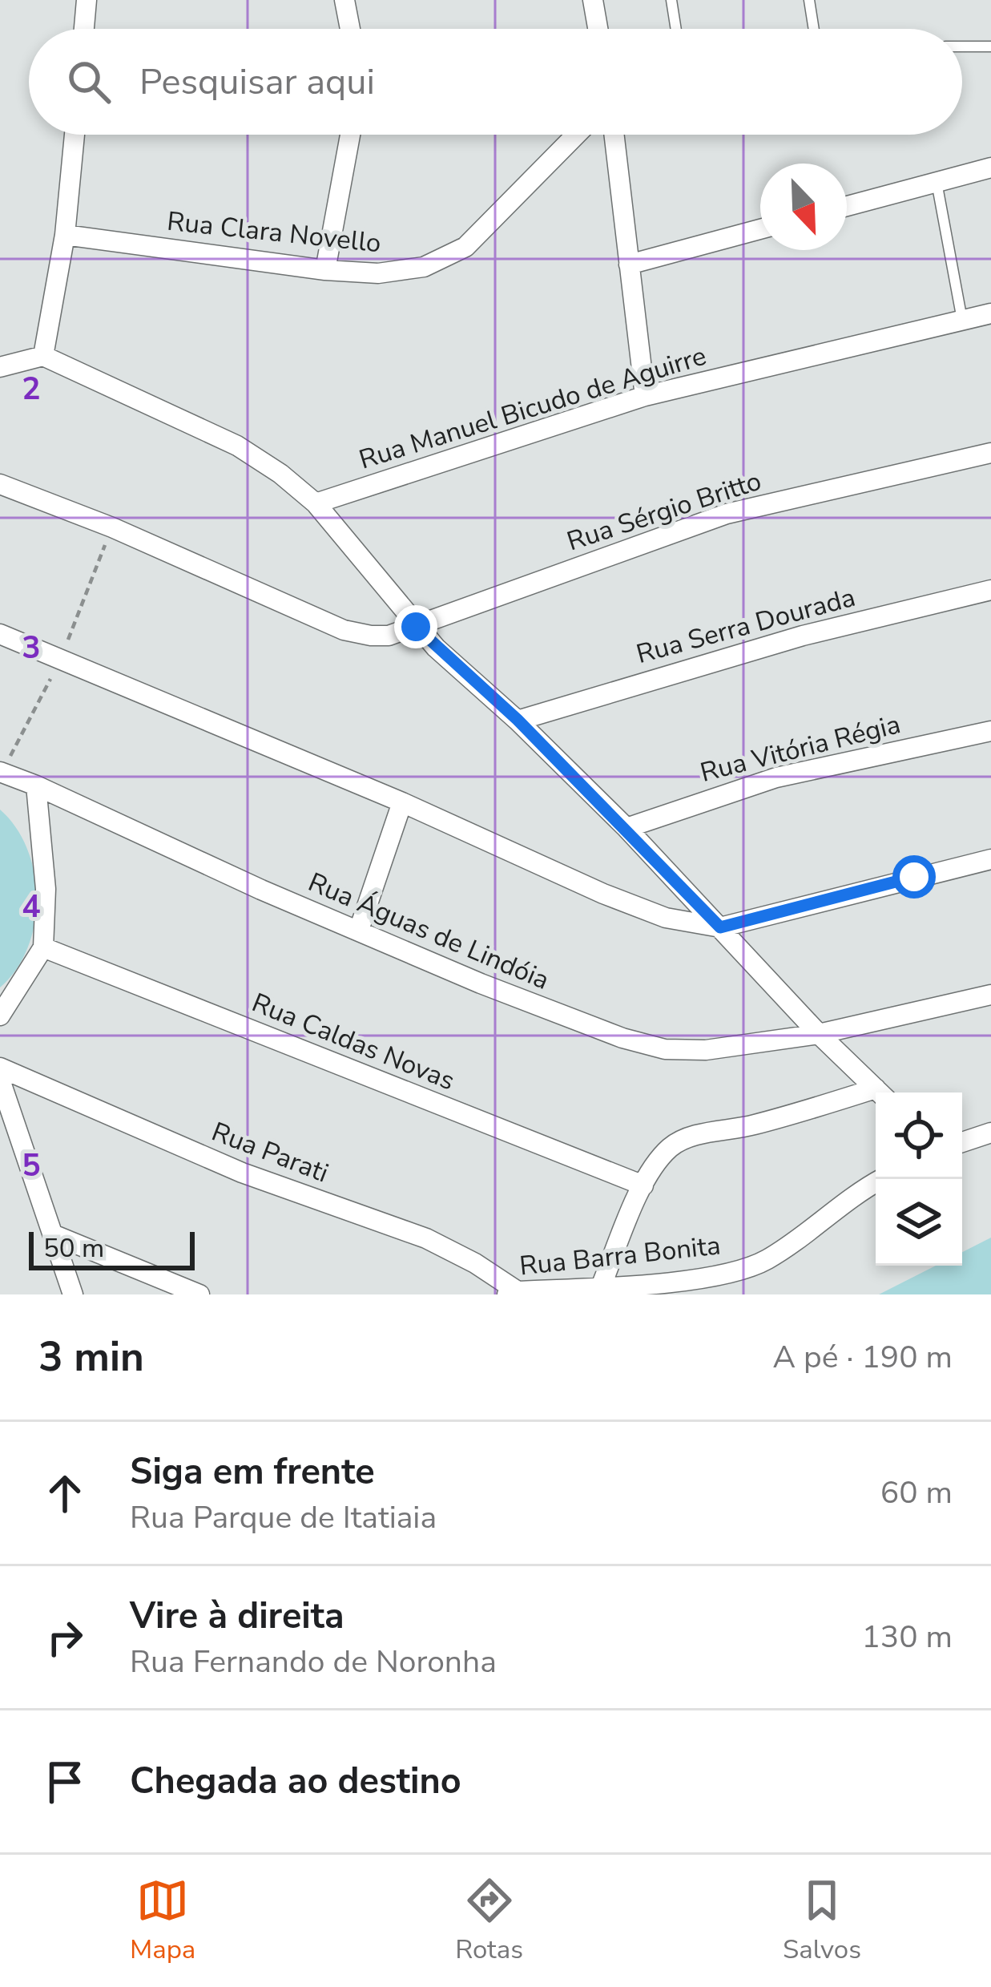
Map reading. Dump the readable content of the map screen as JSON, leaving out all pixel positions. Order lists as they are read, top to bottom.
{
  "streets": {
    "street": [
      "Rua Clara Novello",
      "Rua Manuel Bicudo de Aguirre",
      "Rua Sérgio Britto",
      "Rua Serra Dourada",
      "Rua Vitória Régia",
      "Rua Águas de Lindóia",
      "Rua Caldas Novas",
      "Rua Parati",
      "Rua Barra Bonita"
    ]
  },
  "crossings": [
    ["Rua Parati", "Rua Barra Bonita"]
  ],
  "scale_bar": "50 m",
  "north": "bottom right",
  "page": {
    "search": "Pesquisar aqui",
    "scale": "50 m",
    "heading": ["3 min", "A pé · 190 m"],
    "list": [
      ["Siga em frente", "Rua Parque de Itatiaia", "60 m"],
      ["Vire à direita", "Rua Fernando de Noronha", "130 m"],
      "Chegada ao destino"
    ],
    "nav": ["Mapa", "Rotas", "Salvos"]
  },
  "grid": {
    "rows": [
      "2",
      "3",
      "4",
      "5"
    ]
  }
}
